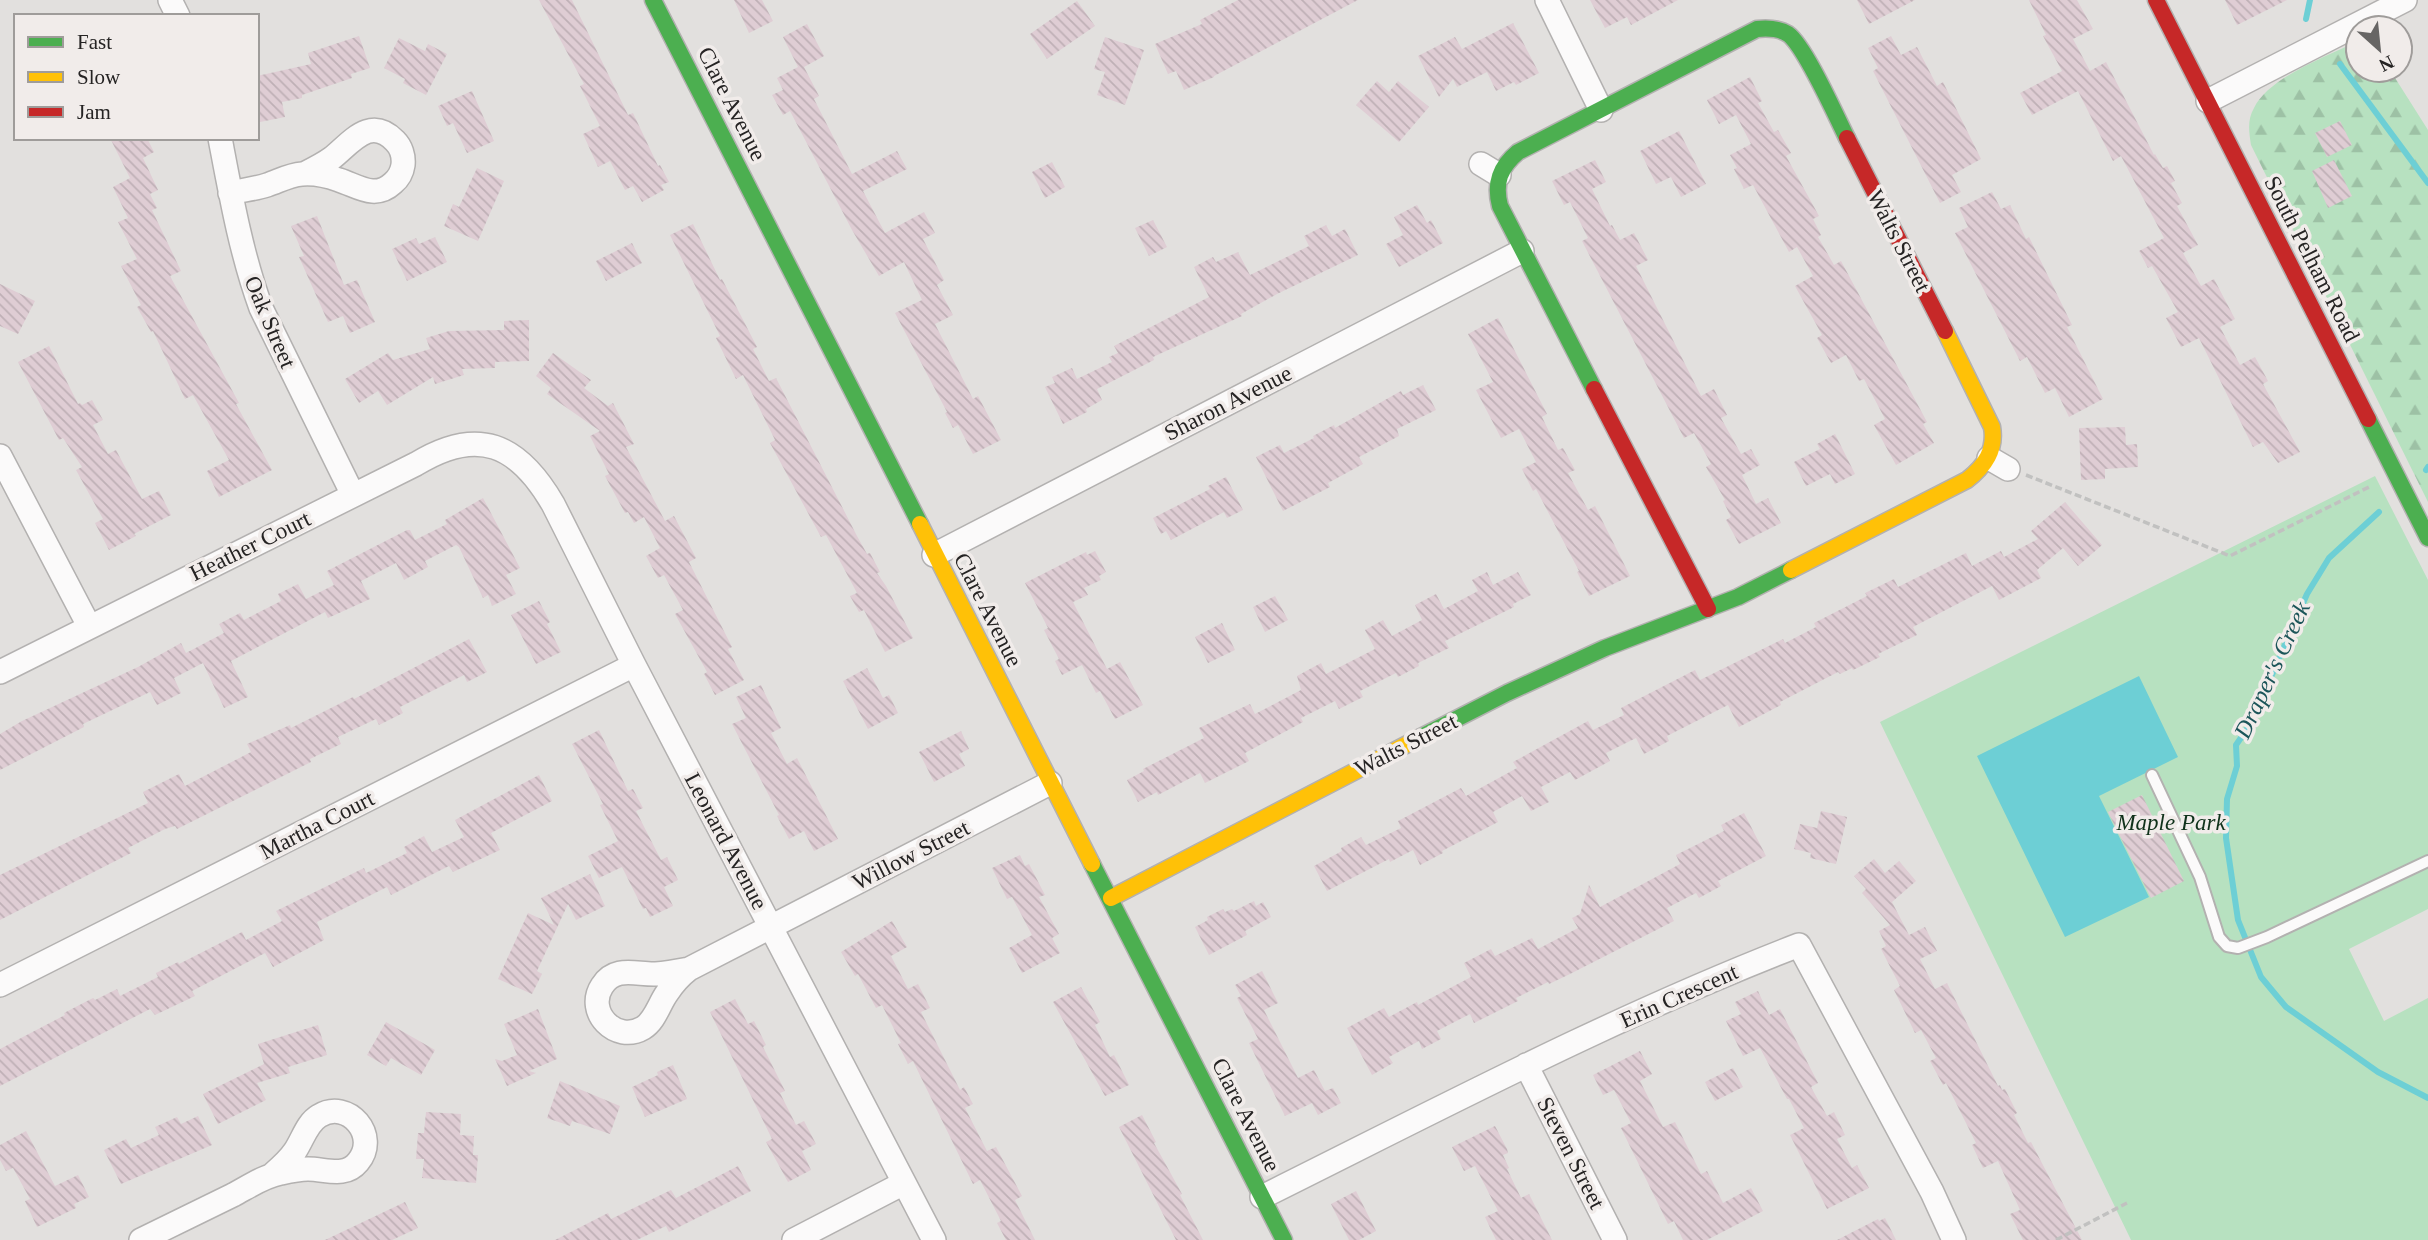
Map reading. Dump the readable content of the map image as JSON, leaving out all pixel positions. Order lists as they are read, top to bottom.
{
  "streets": {
    "street": [
      "Clare Avenue",
      "Walts Street",
      "South Pelham Road",
      "Oak Street",
      "Sharon Avenue",
      "Heather Court",
      "Martha Court",
      "Leonard Avenue",
      "Willow Street",
      "Erin Crescent",
      "Steven Street"
    ]
  },
  "crossings": [
    ["Clare Avenue", "Walts Street"],
    ["Clare Avenue", "Sharon Avenue"],
    ["Clare Avenue", "Willow Street"],
    ["Clare Avenue", "Erin Crescent"],
    ["Walts Street", "Sharon Avenue"],
    ["Oak Street", "Heather Court"],
    ["Heather Court", "Leonard Avenue"],
    ["Martha Court", "Leonard Avenue"],
    ["Leonard Avenue", "Willow Street"],
    ["Erin Crescent", "Steven Street"]
  ],
  "water": ["Draper's Creek"],
  "parks": ["Maple Park"],
  "legend": ["Fast", "Slow", "Jam"],
  "north": "bottom right"
}
